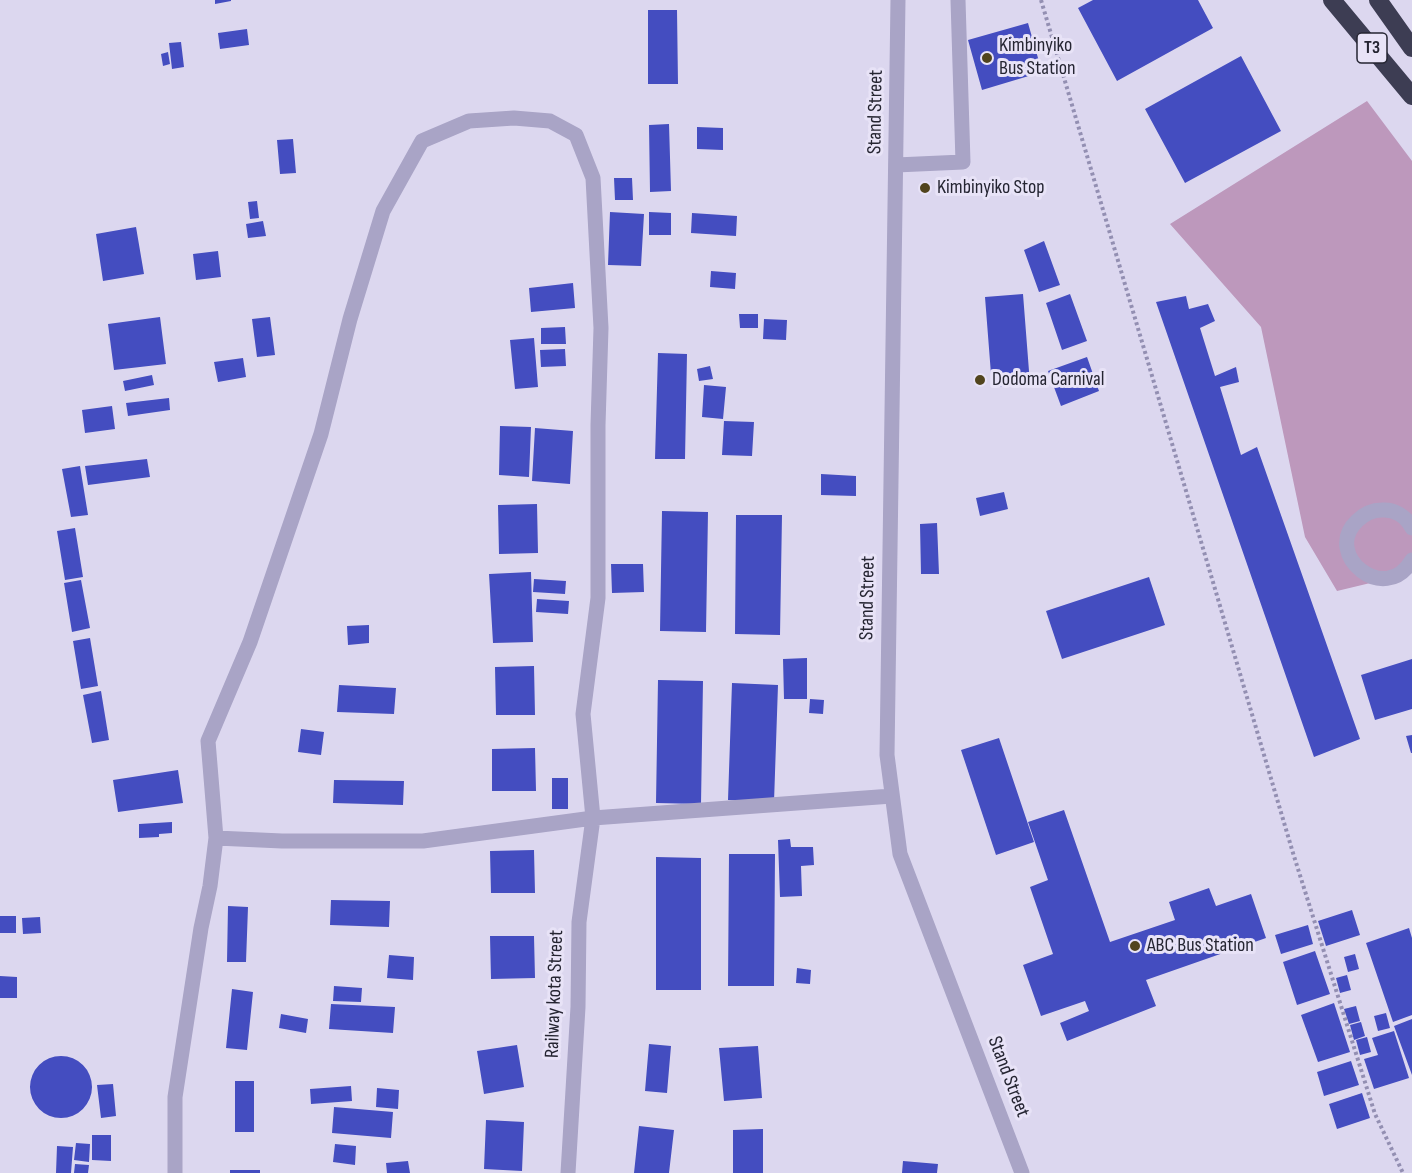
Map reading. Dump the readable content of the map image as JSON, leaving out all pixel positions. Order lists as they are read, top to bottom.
{
  "streets": {
    "highway": ["T3"],
    "street": ["Stand Street", "Railway kota Street"]
  },
  "places": [
    "Kimbinyiko Bus Station",
    "Kimbinyiko Stop",
    "Dodoma Carnival",
    "ABC Bus Station"
  ]
}
